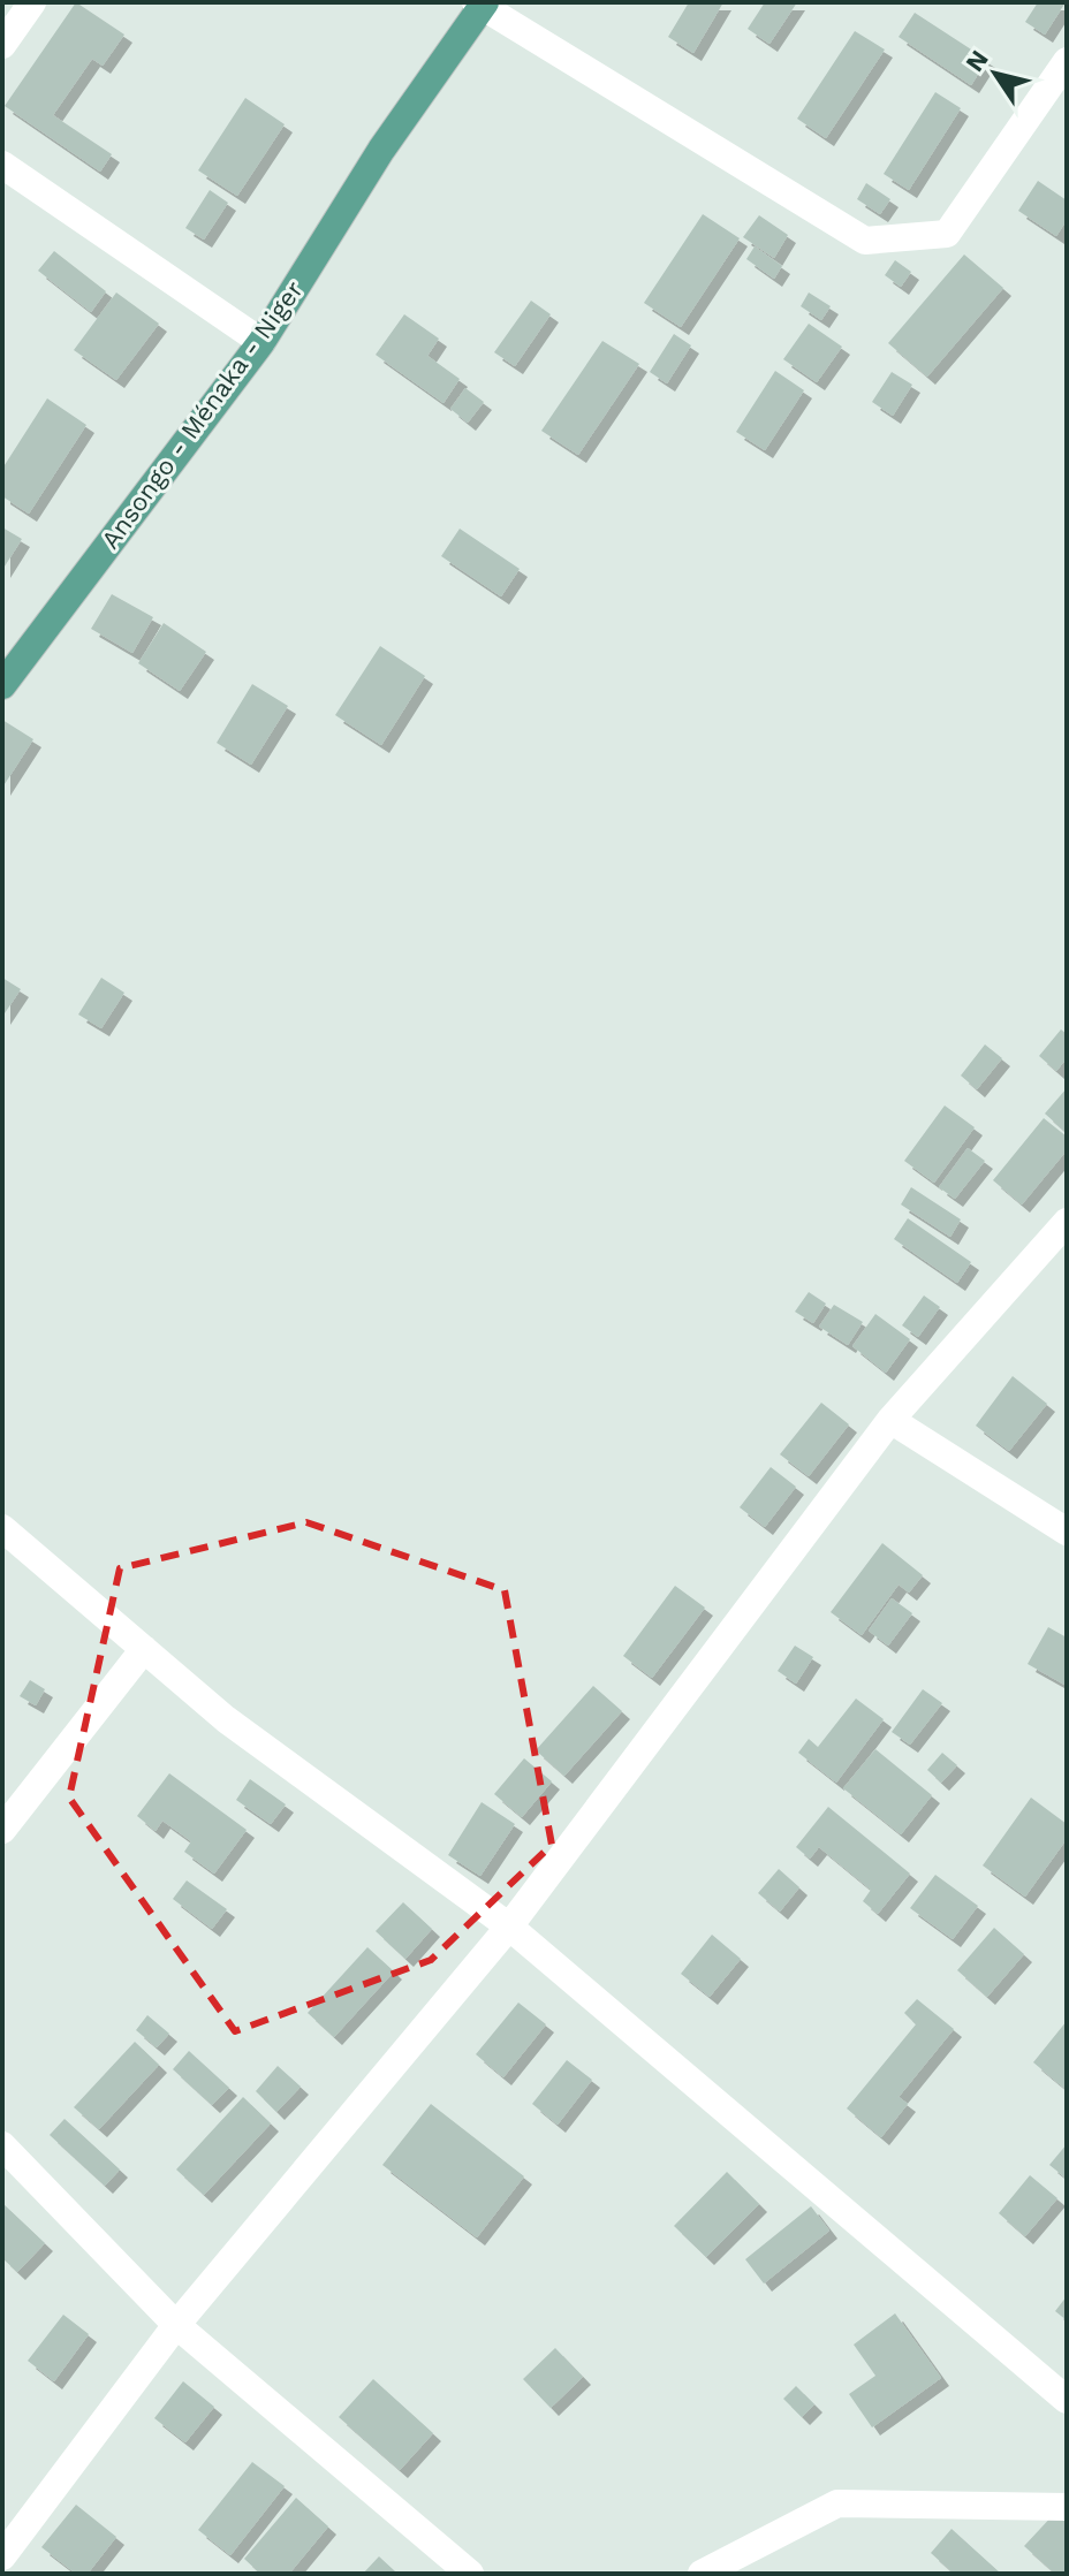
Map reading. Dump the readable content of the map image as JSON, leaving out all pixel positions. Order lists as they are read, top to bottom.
{
  "streets": {
    "main road": ["Ansongo - Ménaka - Niger"]
  },
  "north": "top left"
}
